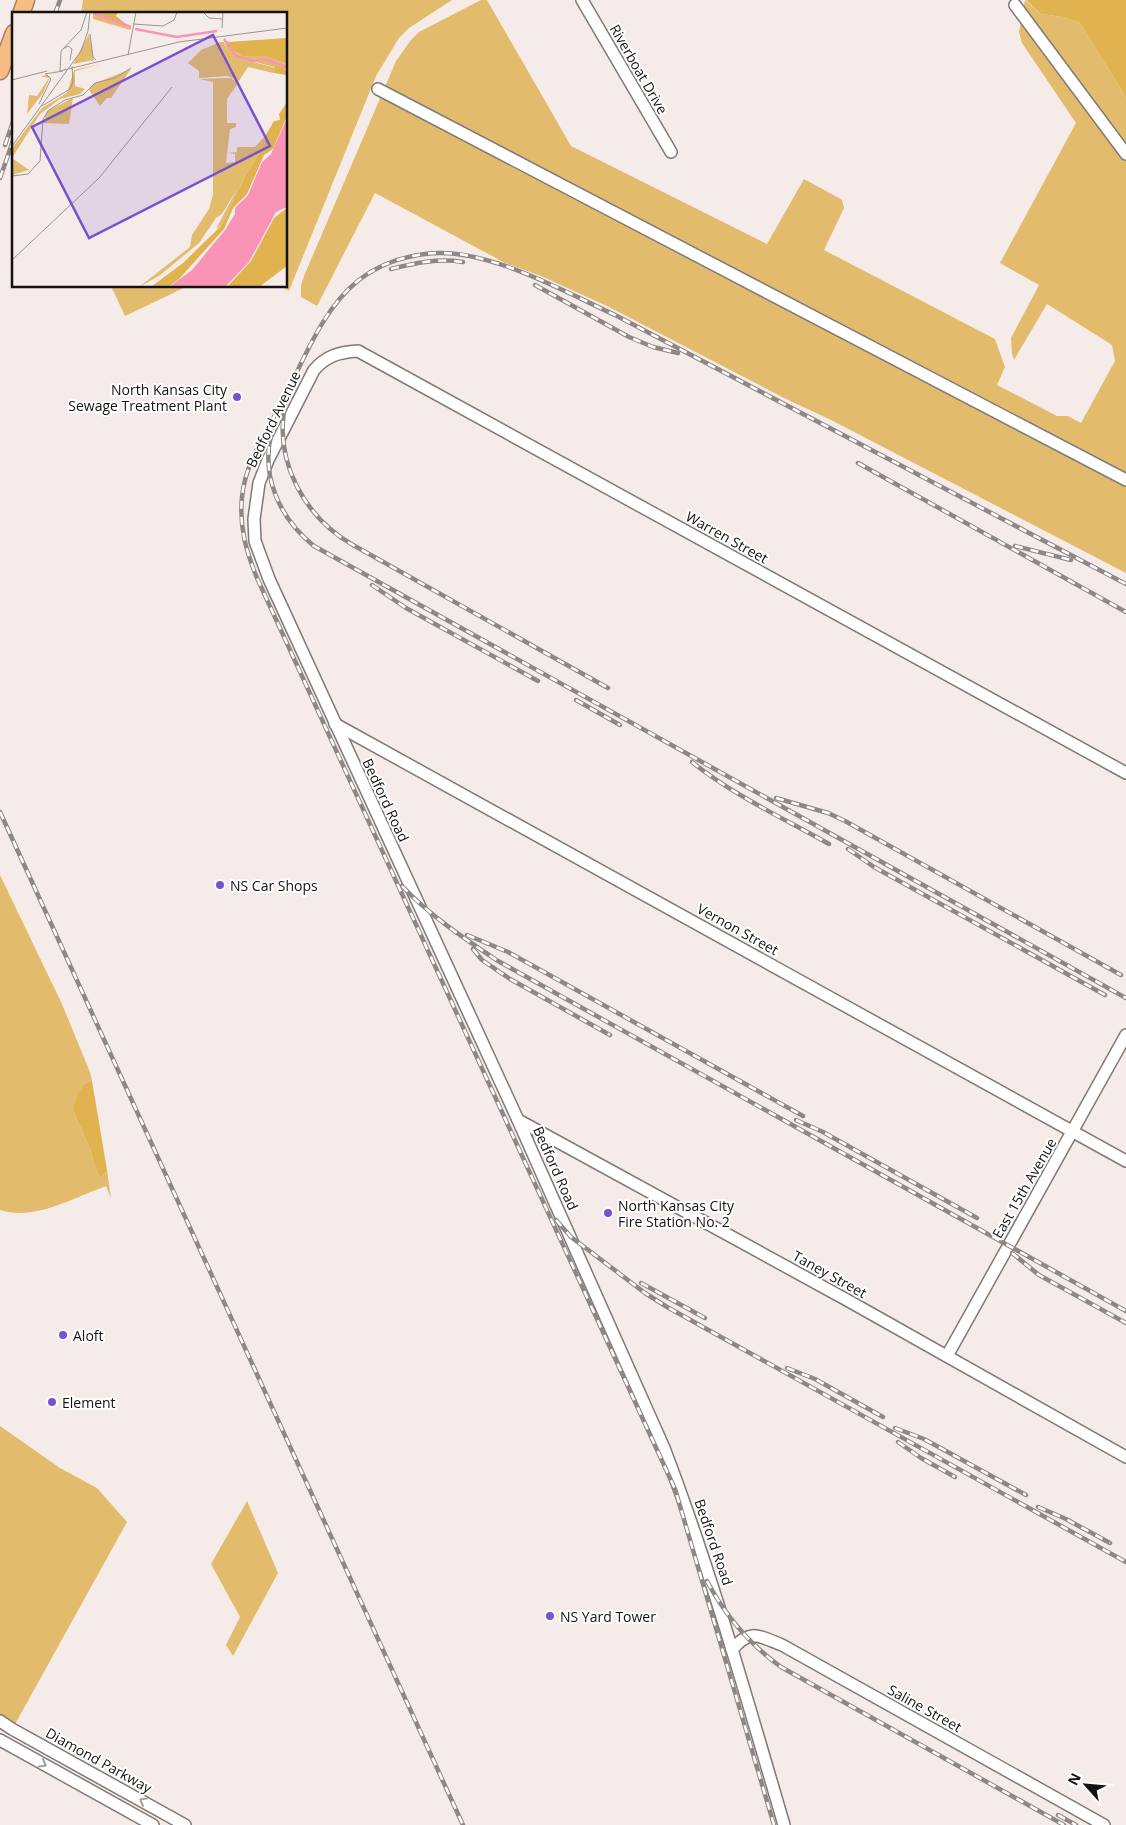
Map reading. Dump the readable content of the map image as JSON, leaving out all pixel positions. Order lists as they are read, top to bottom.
{
  "streets": {
    "street": [
      "Riverboat Drive",
      "Bedford Avenue",
      "Warren Street",
      "Bedford Road",
      "Vernon Street",
      "East 15th Avenue",
      "Taney Street",
      "Saline Street",
      "Diamond Parkway"
    ]
  },
  "crossings": [
    ["Bedford Avenue", "Warren Street"],
    ["Bedford Avenue", "Bedford Road"],
    ["Bedford Road", "Vernon Street"],
    ["Bedford Road", "Taney Street"],
    ["Bedford Road", "Saline Street"],
    ["Vernon Street", "East 15th Avenue"],
    ["East 15th Avenue", "Taney Street"]
  ],
  "places": [
    "North Kansas City Sewage Treatment Plant",
    "NS Car Shops",
    "North Kansas City Fire Station No. 2",
    "Aloft",
    "Element",
    "NS Yard Tower"
  ],
  "north": "top left"
}
